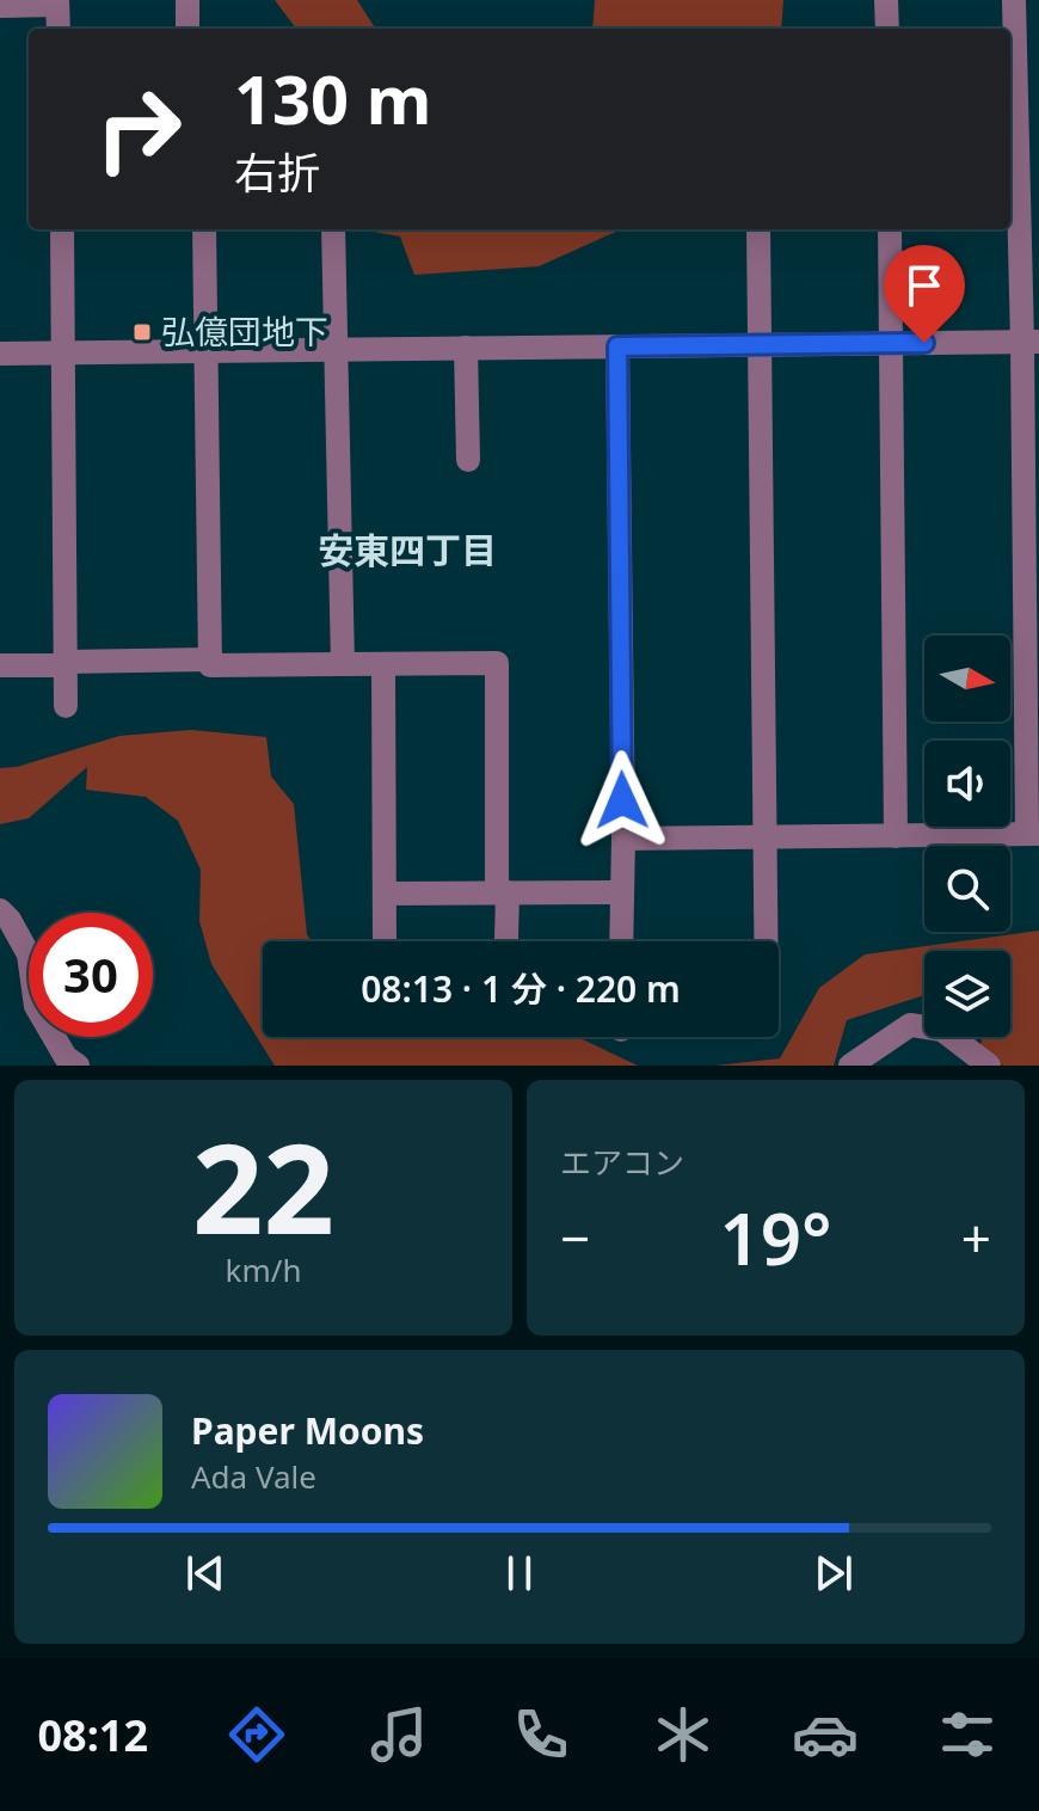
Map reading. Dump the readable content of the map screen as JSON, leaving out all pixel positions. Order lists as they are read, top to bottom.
{
  "districts": ["安東四丁目"],
  "places": {
    "transit": ["弘億団地下"]
  },
  "north": "right",
  "page": {
    "turn": ["130 m", "右折"],
    "limit": "30",
    "trip": "08:13 · 1 分 · 220 m",
    "tile": [
      ["22", "km/h"],
      "エアコン"
    ],
    "heat": ["−", "19°", "+"],
    "song": ["Paper Moons", "Ada Vale"],
    "tabs": "08:12"
  }
}
